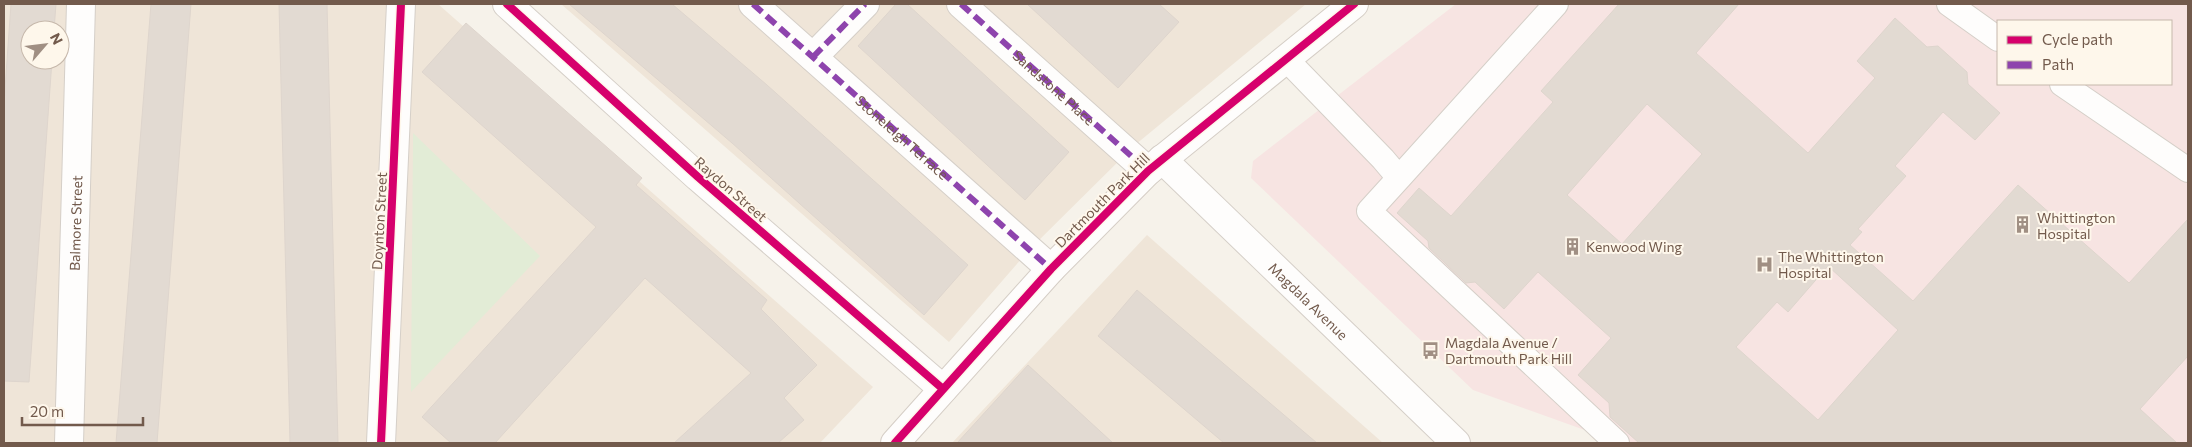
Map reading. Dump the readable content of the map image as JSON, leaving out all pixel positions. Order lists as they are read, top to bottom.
{
  "streets": {
    "street": [
      "Sandstone Place",
      "Stoneleigh Terrace",
      "Raydon Street",
      "Dartmouth Park Hill",
      "Doynton Street",
      "Balmore Street",
      "Magdala Avenue"
    ]
  },
  "crossings": [
    ["Sandstone Place", "Dartmouth Park Hill"],
    ["Sandstone Place", "Magdala Avenue"],
    ["Stoneleigh Terrace", "Dartmouth Park Hill"],
    ["Raydon Street", "Dartmouth Park Hill"],
    ["Dartmouth Park Hill", "Magdala Avenue"]
  ],
  "places": {
    "building": ["Whittington Hospital", "Kenwood Wing"],
    "hospital": ["The Whittington Hospital"],
    "bus stop": ["Magdala Avenue / Dartmouth Park Hill"]
  },
  "legend": ["Cycle path", "Path"],
  "scale_bar": "20 m",
  "north": "top right"
}
